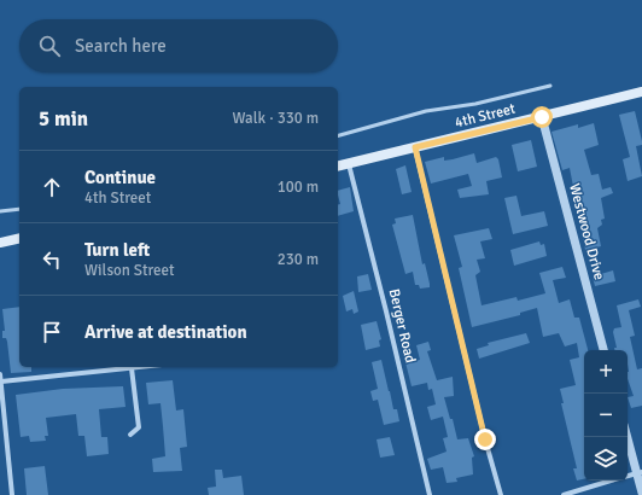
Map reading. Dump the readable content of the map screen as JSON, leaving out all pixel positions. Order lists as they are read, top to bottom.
{
  "streets": {
    "main road": ["4th Street"],
    "street": ["Westwood Drive", "Berger Road"]
  },
  "crossings": [
    ["4th Street", "Westwood Drive"],
    ["4th Street", "Berger Road"]
  ],
  "page": {
    "search": "Search here",
    "heading": ["5 min", "Walk · 330 m"],
    "list": [
      ["Continue", "4th Street", "100 m"],
      ["Turn left", "Wilson Street", "230 m"],
      "Arrive at destination"
    ],
    "map_buttons": ["+", "−"]
  }
}
